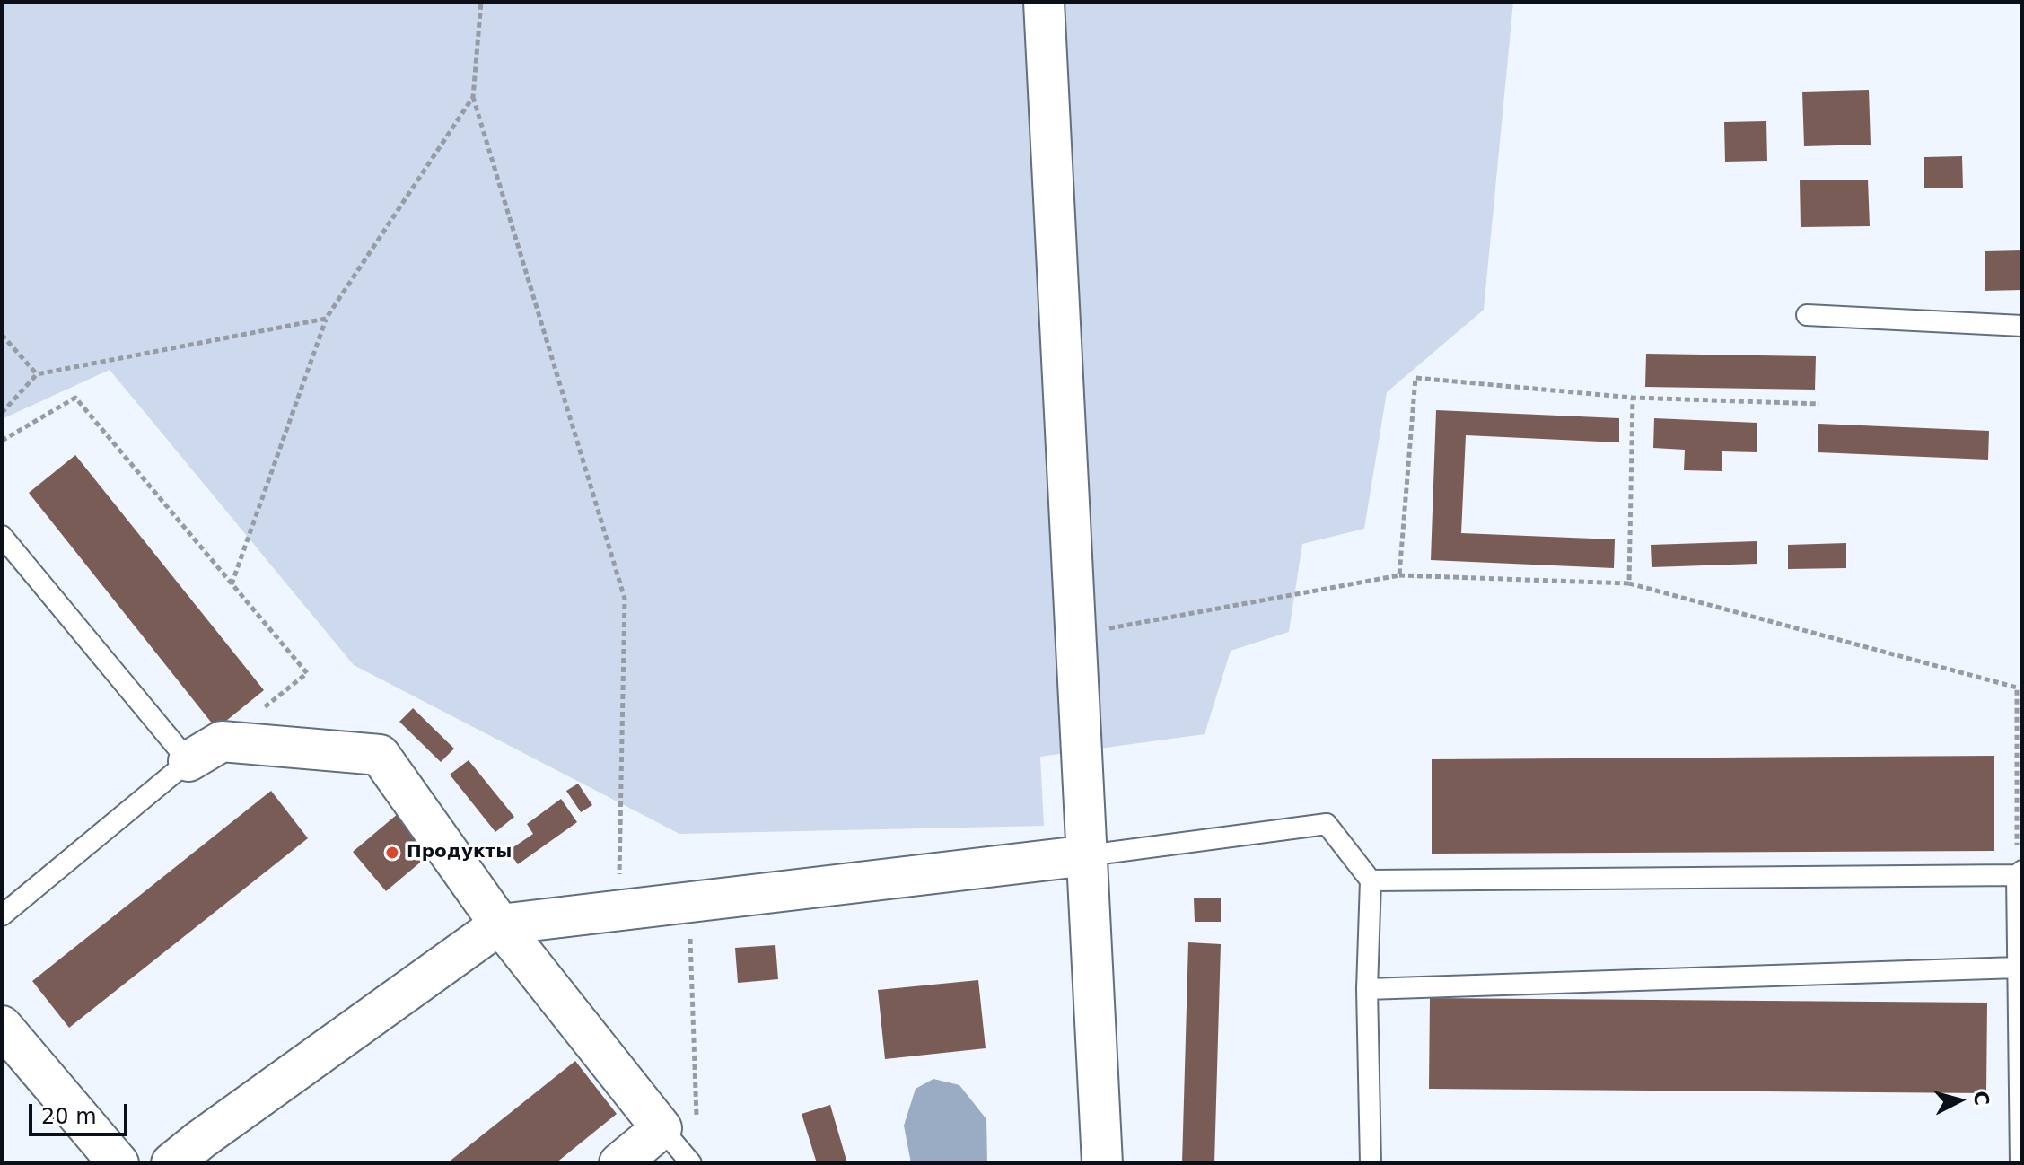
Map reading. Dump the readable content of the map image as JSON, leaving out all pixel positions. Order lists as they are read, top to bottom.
{
  "places": ["Продукты"],
  "scale_bar": "20 m",
  "north": "right"
}
